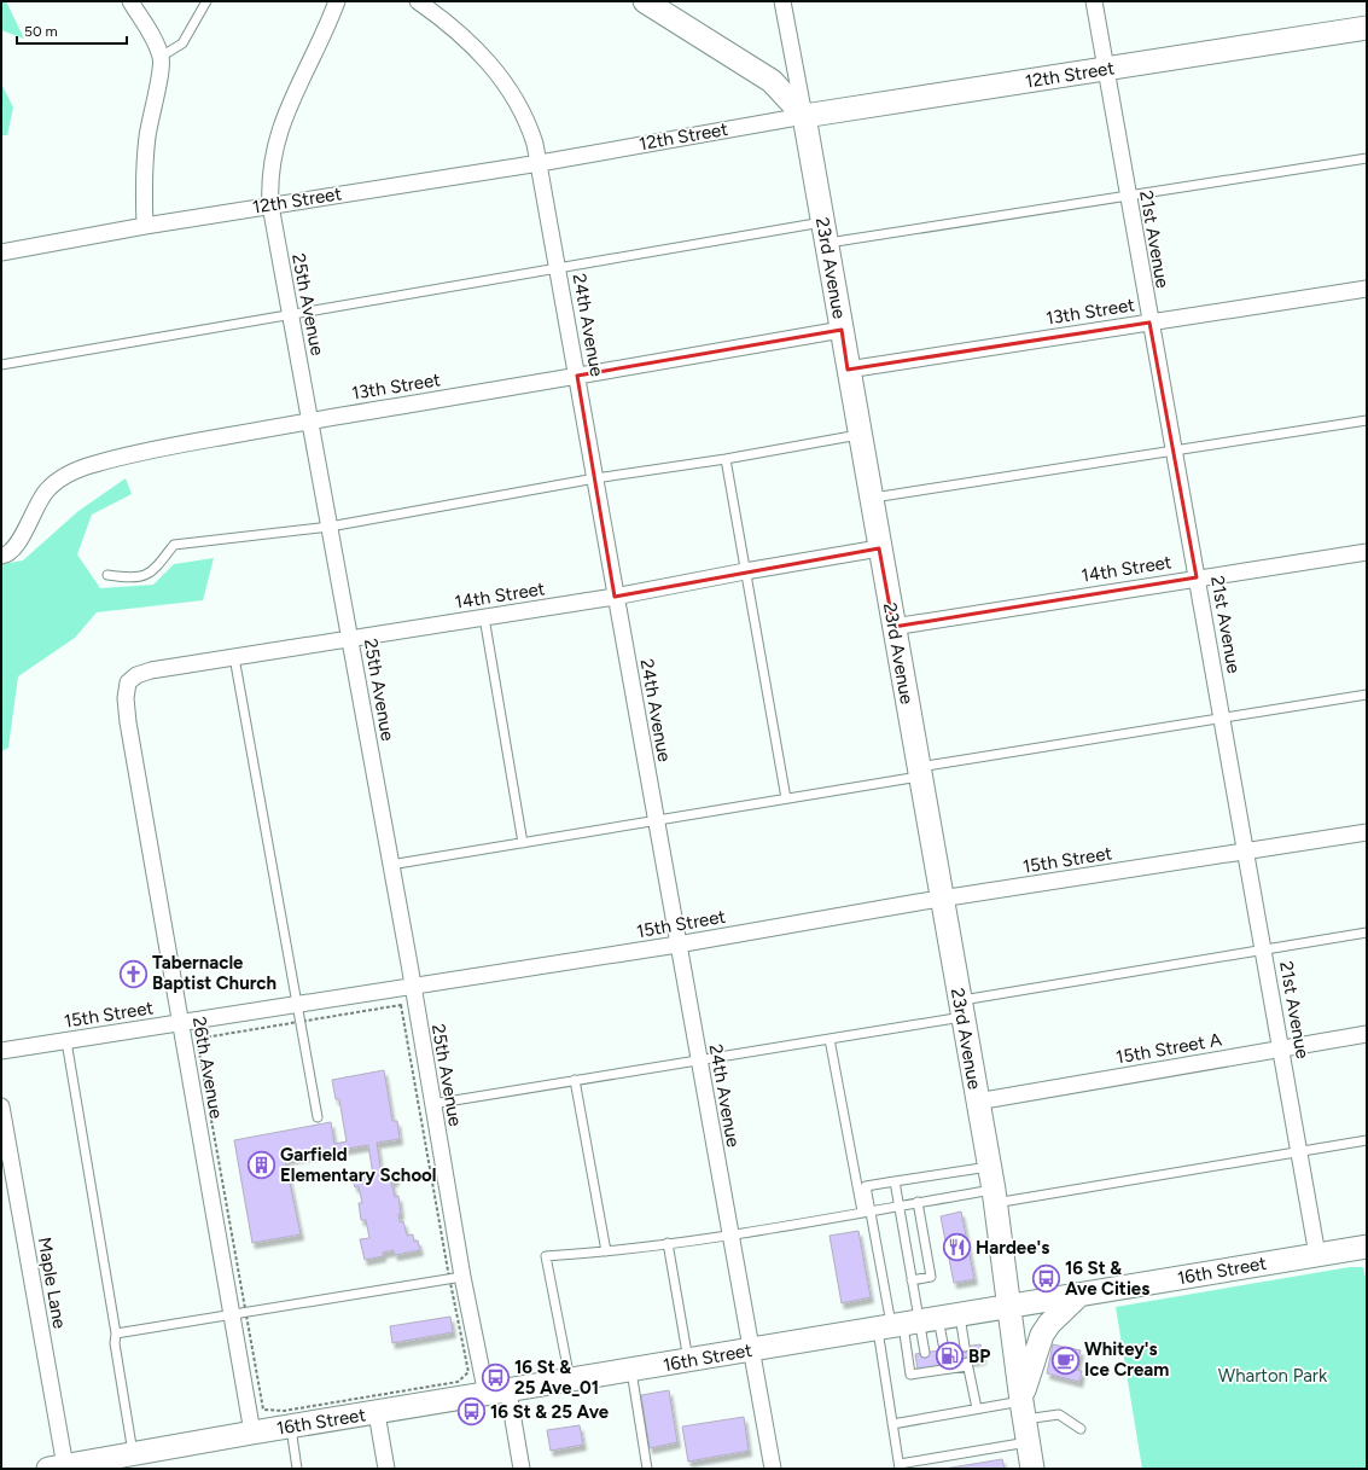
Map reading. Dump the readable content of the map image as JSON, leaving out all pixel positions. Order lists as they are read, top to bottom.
{
  "streets": {
    "street": [
      "12th Street",
      "21st Avenue",
      "23rd Avenue",
      "25th Avenue",
      "13th Street",
      "24th Avenue",
      "14th Street",
      "15th Street",
      "15th Street A",
      "26th Avenue",
      "16th Street",
      "Maple Lane"
    ]
  },
  "crossings": [
    ["12th Street", "21st Avenue"],
    ["12th Street", "23rd Avenue"],
    ["12th Street", "25th Avenue"],
    ["12th Street", "24th Avenue"],
    ["21st Avenue", "13th Street"],
    ["21st Avenue", "14th Street"],
    ["21st Avenue", "15th Street"],
    ["21st Avenue", "15th Street A"],
    ["21st Avenue", "16th Street"],
    ["23rd Avenue", "13th Street"],
    ["23rd Avenue", "14th Street"],
    ["23rd Avenue", "15th Street"],
    ["23rd Avenue", "15th Street A"],
    ["23rd Avenue", "16th Street"],
    ["25th Avenue", "13th Street"],
    ["25th Avenue", "14th Street"],
    ["25th Avenue", "15th Street"],
    ["25th Avenue", "16th Street"],
    ["13th Street", "24th Avenue"],
    ["24th Avenue", "14th Street"],
    ["24th Avenue", "15th Street"],
    ["24th Avenue", "16th Street"],
    ["14th Street", "26th Avenue"],
    ["15th Street", "26th Avenue"],
    ["26th Avenue", "16th Street"],
    ["16th Street", "Maple Lane"]
  ],
  "parks": ["Wharton Park"],
  "places": {
    "church": ["Tabernacle Baptist Church"],
    "building": ["Garfield Elementary School"],
    "restaurant": ["Hardee's"],
    "bus stop": ["16 St & Ave Cities", "16 St & 25 Ave_01", "16 St & 25 Ave"],
    "fuel station": ["BP"],
    "cafe": ["Whitey's Ice Cream"]
  },
  "scale_bar": "50 m"
}
